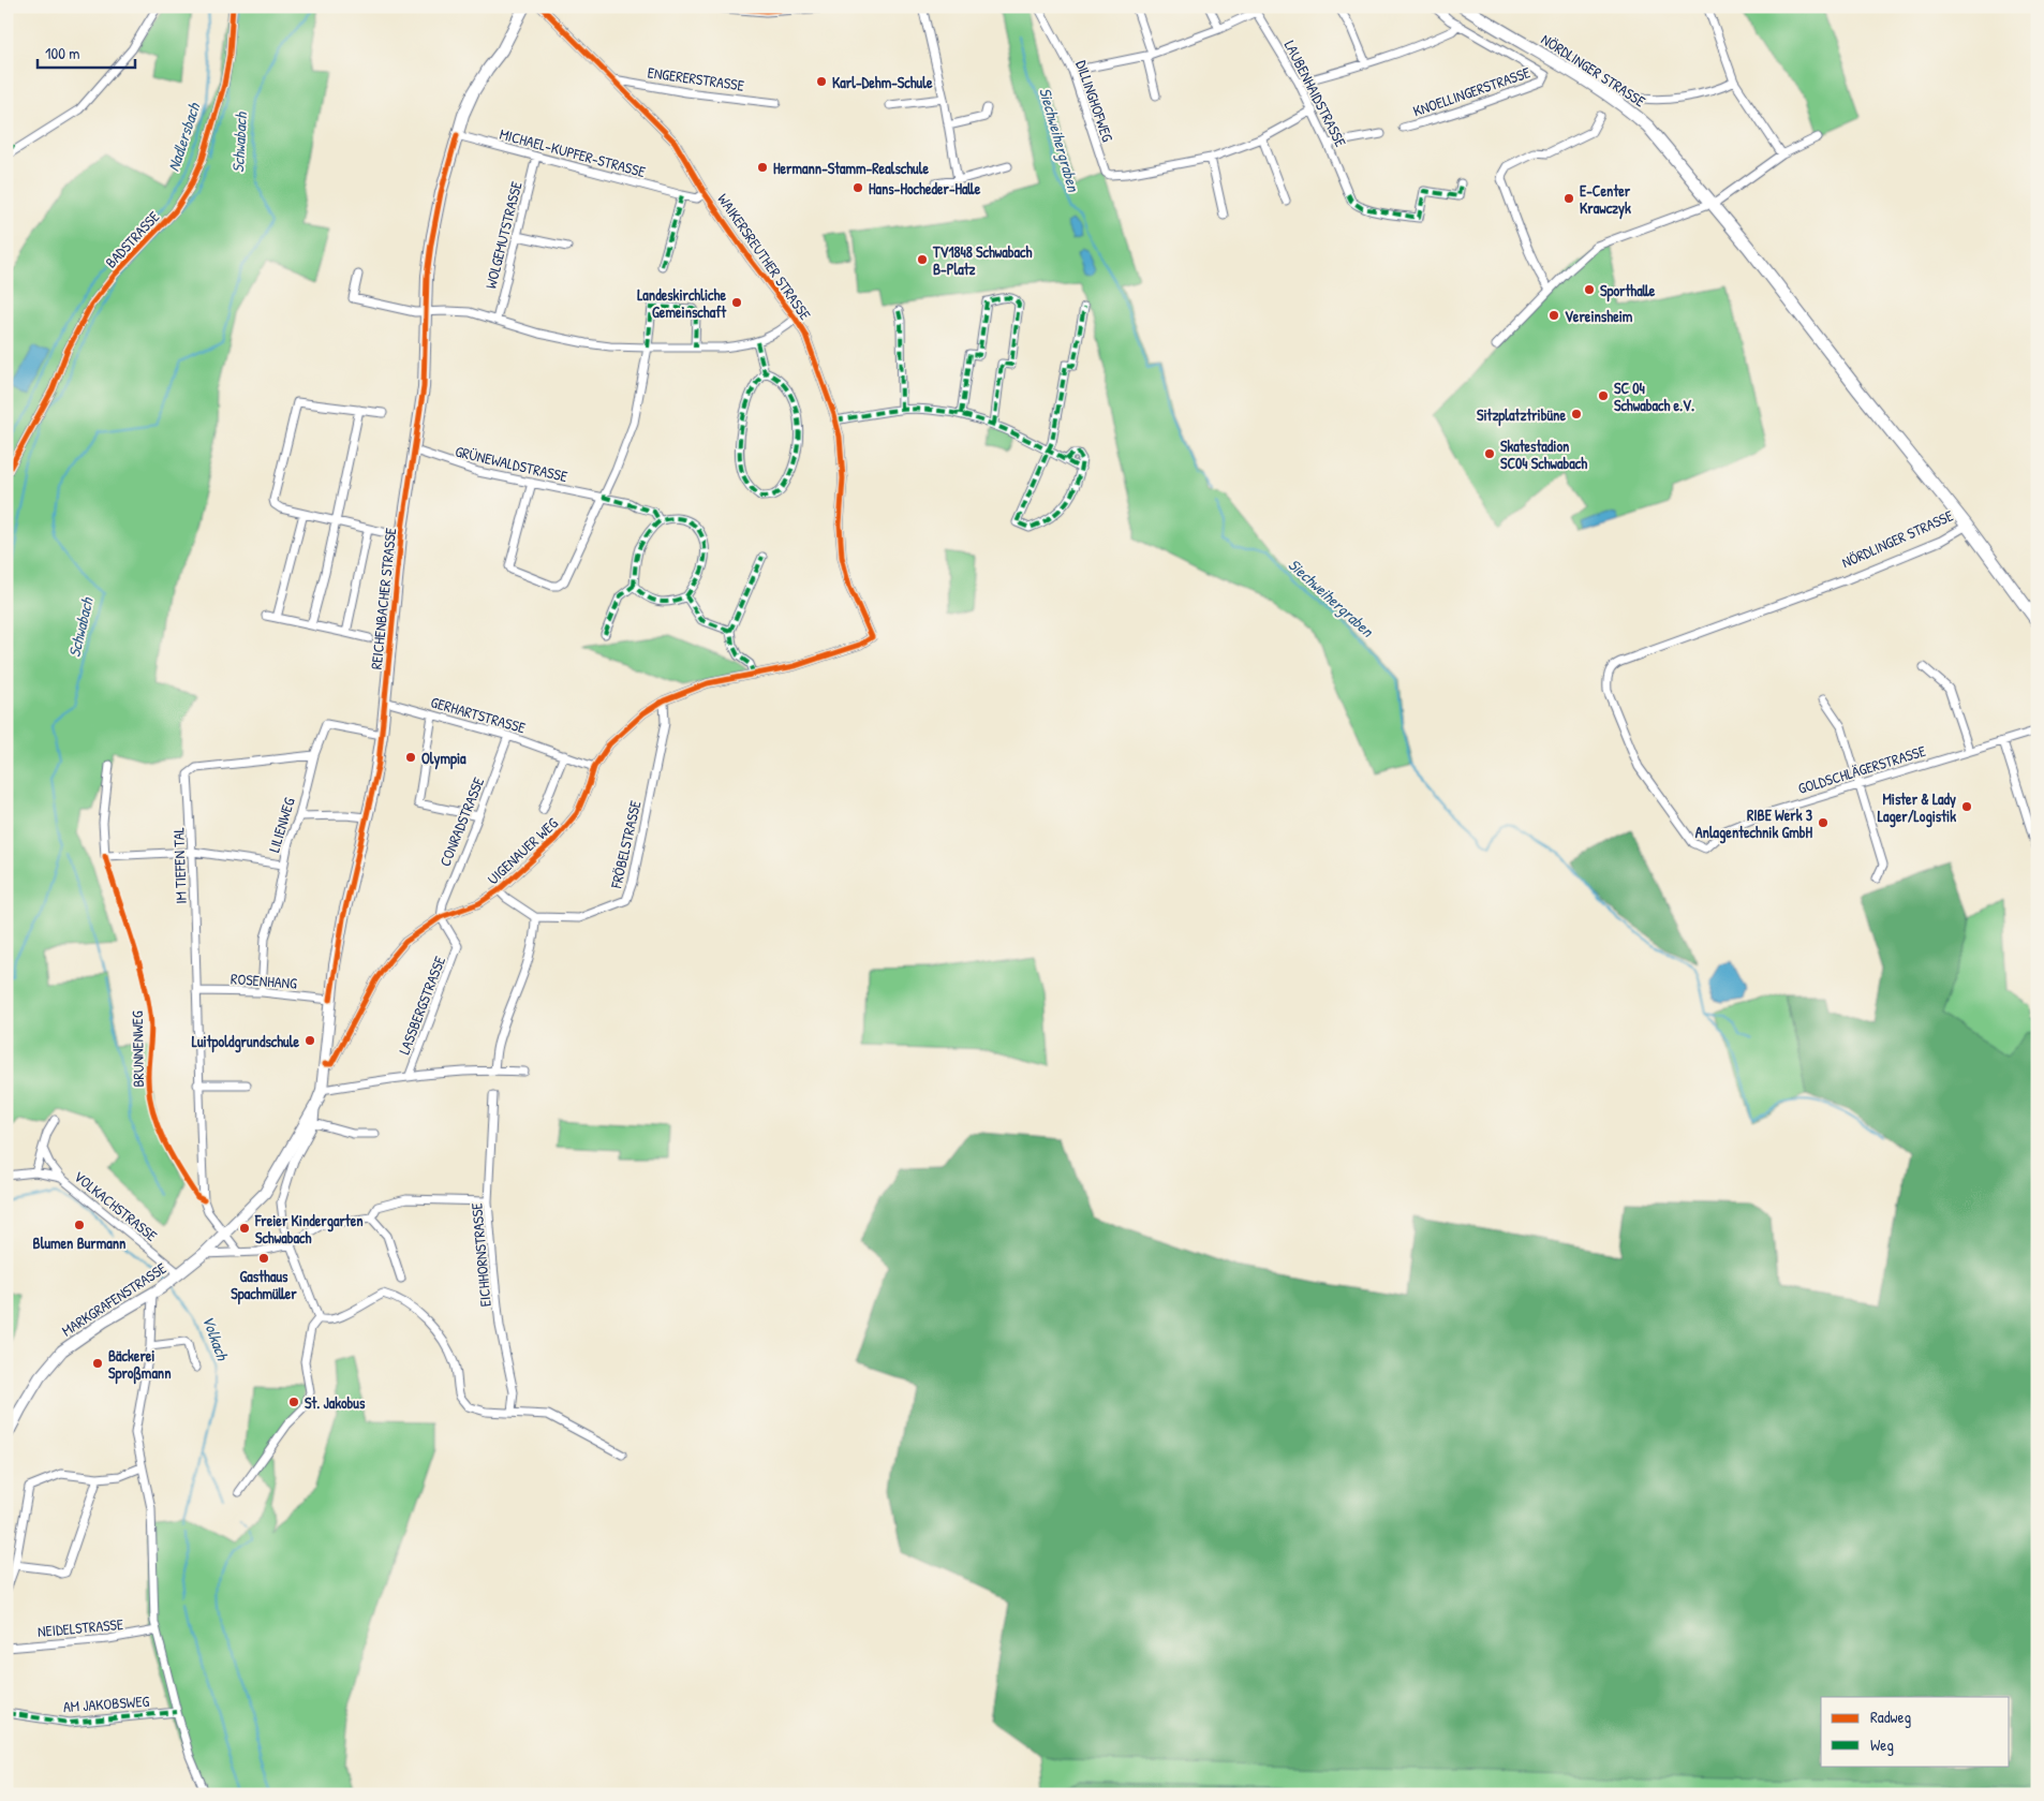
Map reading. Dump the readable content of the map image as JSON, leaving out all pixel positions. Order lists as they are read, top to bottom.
{
  "streets": {
    "main road": ["NÖRDLINGER STRASSE", "REICHENBACHER STRASSE", "MARKGRAFENSTRASSE"],
    "street": [
      "ENGERERSTRASSE",
      "KNOELLINGERSTRASSE",
      "LAUBENHAIDSTRASSE",
      "DILLINGHOFWEG",
      "MICHAEL-KUPFER-STRASSE",
      "WOLGEMUTSTRASSE",
      "BADSTRASSE",
      "WAIKERSREUTHER STRASSE",
      "GRÜNEWALDSTRASSE",
      "GERHARTSTRASSE",
      "GOLDSCHLÄGERSTRASSE",
      "CONRADSTRASSE",
      "LILIENWEG",
      "FRÖBELSTRASSE",
      "UIGENAUER WEG",
      "IM TIEFEN TAL",
      "ROSENHANG",
      "LASSBERGSTRASSE",
      "VOLKACHSTRASSE",
      "EICHHORNSTRASSE",
      "NEIDELSTRASSE",
      "AM JAKOBSWEG"
    ],
    "cycle path": ["BRUNNENWEG"]
  },
  "crossings": [
    ["NÖRDLINGER STRASSE", "KNOELLINGERSTRASSE"],
    ["NÖRDLINGER STRASSE", "GOLDSCHLÄGERSTRASSE"],
    ["ENGERERSTRASSE", "WAIKERSREUTHER STRASSE"],
    ["MICHAEL-KUPFER-STRASSE", "WOLGEMUTSTRASSE"],
    ["MICHAEL-KUPFER-STRASSE", "WAIKERSREUTHER STRASSE"],
    ["MICHAEL-KUPFER-STRASSE", "REICHENBACHER STRASSE"],
    ["WAIKERSREUTHER STRASSE", "UIGENAUER WEG"],
    ["GRÜNEWALDSTRASSE", "REICHENBACHER STRASSE"],
    ["REICHENBACHER STRASSE", "GERHARTSTRASSE"],
    ["REICHENBACHER STRASSE", "LILIENWEG"],
    ["REICHENBACHER STRASSE", "UIGENAUER WEG"],
    ["REICHENBACHER STRASSE", "ROSENHANG"],
    ["REICHENBACHER STRASSE", "MARKGRAFENSTRASSE"],
    ["GERHARTSTRASSE", "CONRADSTRASSE"],
    ["GERHARTSTRASSE", "UIGENAUER WEG"],
    ["CONRADSTRASSE", "UIGENAUER WEG"],
    ["CONRADSTRASSE", "LASSBERGSTRASSE"],
    ["LILIENWEG", "IM TIEFEN TAL"],
    ["LILIENWEG", "ROSENHANG"],
    ["FRÖBELSTRASSE", "UIGENAUER WEG"],
    ["UIGENAUER WEG", "LASSBERGSTRASSE"],
    ["IM TIEFEN TAL", "ROSENHANG"],
    ["IM TIEFEN TAL", "MARKGRAFENSTRASSE"],
    ["VOLKACHSTRASSE", "MARKGRAFENSTRASSE"]
  ],
  "water": [
    "Nadlersbach",
    "Siechweihergraben",
    "Schwabach",
    "Volkach"
  ],
  "places": [
    "Karl-Dehm-Schule",
    "Hermann-Stamm-Realschule",
    "Hans-Hocheder-Halle",
    "E-Center Krawczyk",
    "TV1848 Schwabach B-Platz",
    "Sporthalle",
    "Landeskirchliche Gemeinschaft",
    "Vereinsheim",
    "SC 04 Schwabach e.V.",
    "Sitzplatztribüne",
    "Skatestadion SC04 Schwabach",
    "Olympia",
    "Mister & Lady Lager/Logistik",
    "RIBE Werk 3 Anlagentechnik GmbH",
    "Luitpoldgrundschule",
    "Blumen Burmann",
    "Freier Kindergarten Schwabach",
    "Gasthaus Spachmüller",
    "Bäckerei Sproßmann",
    "St. Jakobus"
  ],
  "legend": ["Radweg", "Weg"],
  "scale_bar": "100 m"
}
